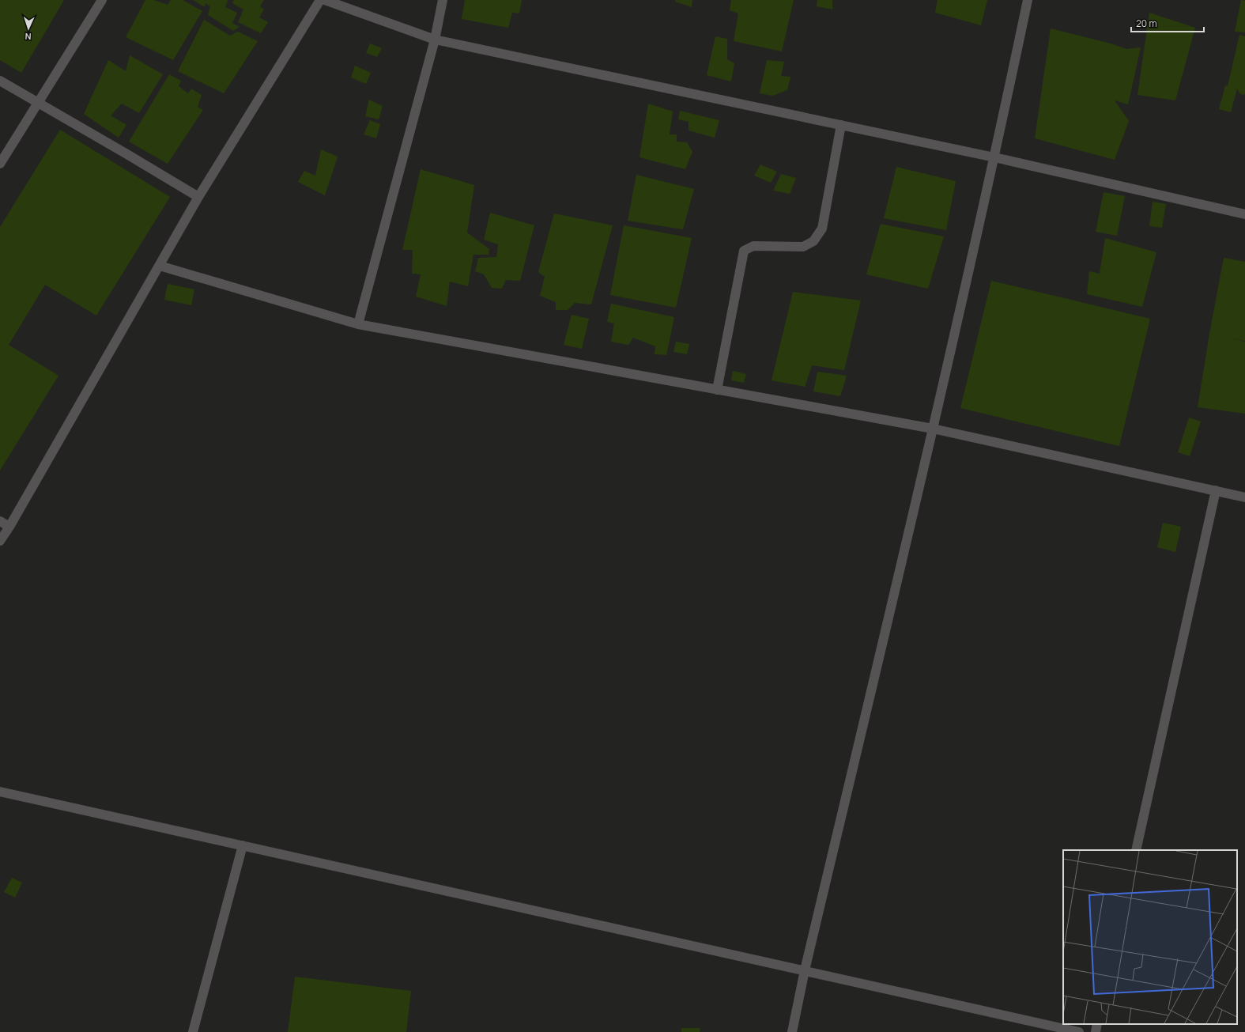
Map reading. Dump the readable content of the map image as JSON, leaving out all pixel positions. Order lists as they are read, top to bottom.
{
  "scale_bar": "20 m",
  "north": "bottom"
}
